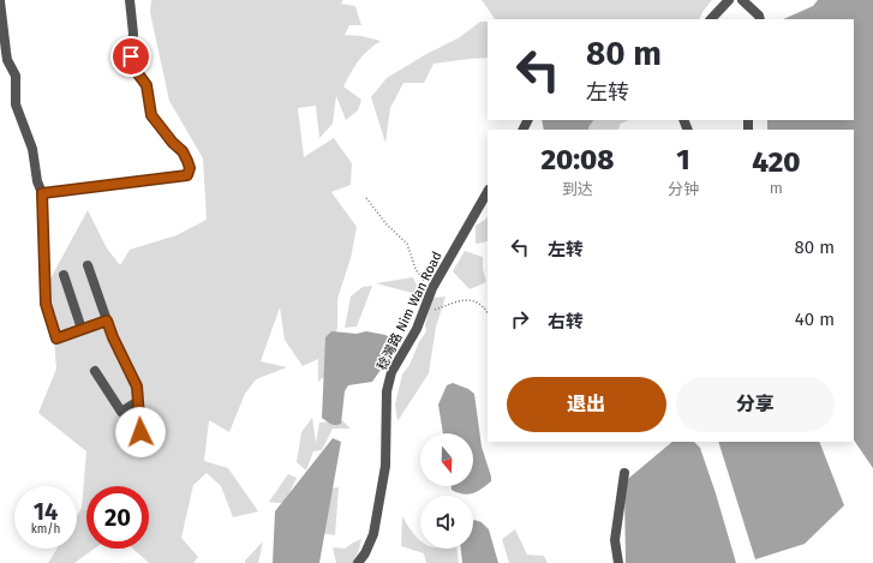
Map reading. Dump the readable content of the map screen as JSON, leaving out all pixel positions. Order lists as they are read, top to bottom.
{
  "streets": {
    "street": ["稔灣路 Nim Wan Road"]
  },
  "north": "bottom",
  "page": {
    "turn": ["80 m", "左转"],
    "eta": [
      "20:08",
      "到达",
      "1",
      "分钟",
      "420",
      "m"
    ],
    "list": [
      {
        "name": "左转",
        "value": "80 m"
      },
      {
        "name": "右转",
        "value": "40 m"
      }
    ],
    "buttons": ["退出", "分享"],
    "speed": "14 km/h",
    "limit": "20"
  }
}
